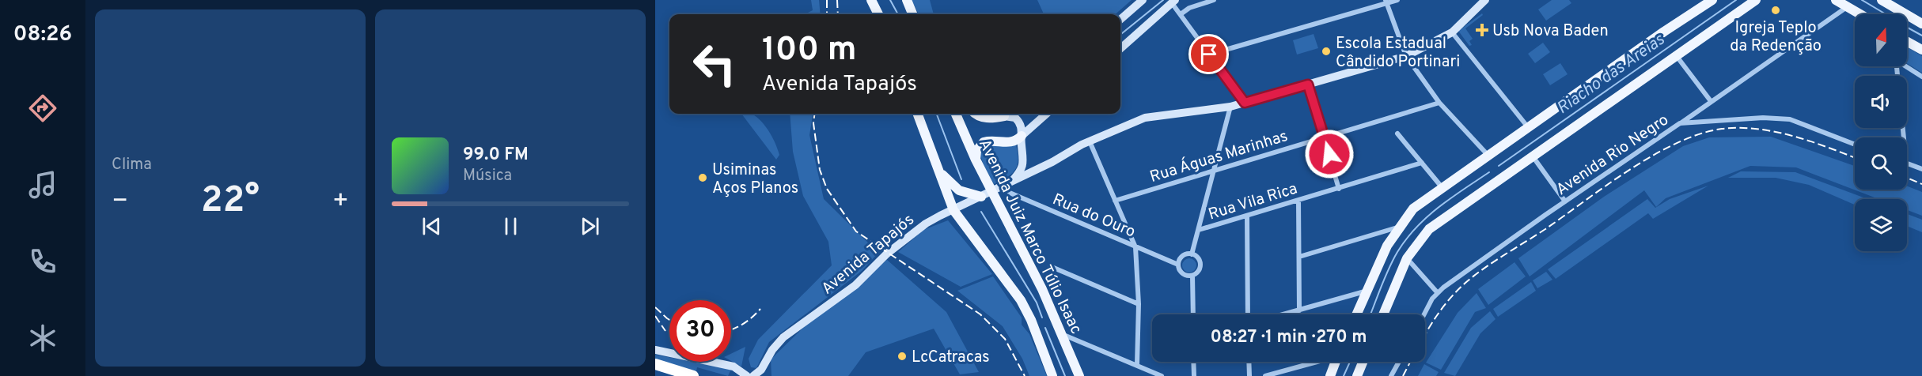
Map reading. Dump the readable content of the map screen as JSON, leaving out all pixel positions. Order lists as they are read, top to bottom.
{
  "streets": {
    "main road": ["Avenida Juiz Marco Túlio Isaac", "Avenida Tapajós"],
    "street": [
      "Avenida Rio Negro",
      "Rua Águas Marinhas",
      "Rua Vila Rica",
      "Rua do Ouro"
    ]
  },
  "crossings": [
    ["Rua do Ouro", "Avenida Tapajós"]
  ],
  "water": ["Riacho das Areias"],
  "places": {
    "other": [
      "Igreja Teplo da Redenção",
      "Escola Estadual Cândido Portinari",
      "Usiminas Aços Planos",
      "LcCatracas"
    ],
    "health": ["Usb Nova Baden"]
  },
  "north": "top",
  "page": {
    "tabs": "08:26",
    "tile": "Clima",
    "turn": ["100 m", "Avenida Tapajós"],
    "song": ["99.0 FM", "Música"],
    "heat": ["−", "22°", "+"],
    "limit": "30",
    "trip": "08:27 · 1 min · 270 m"
  }
}
